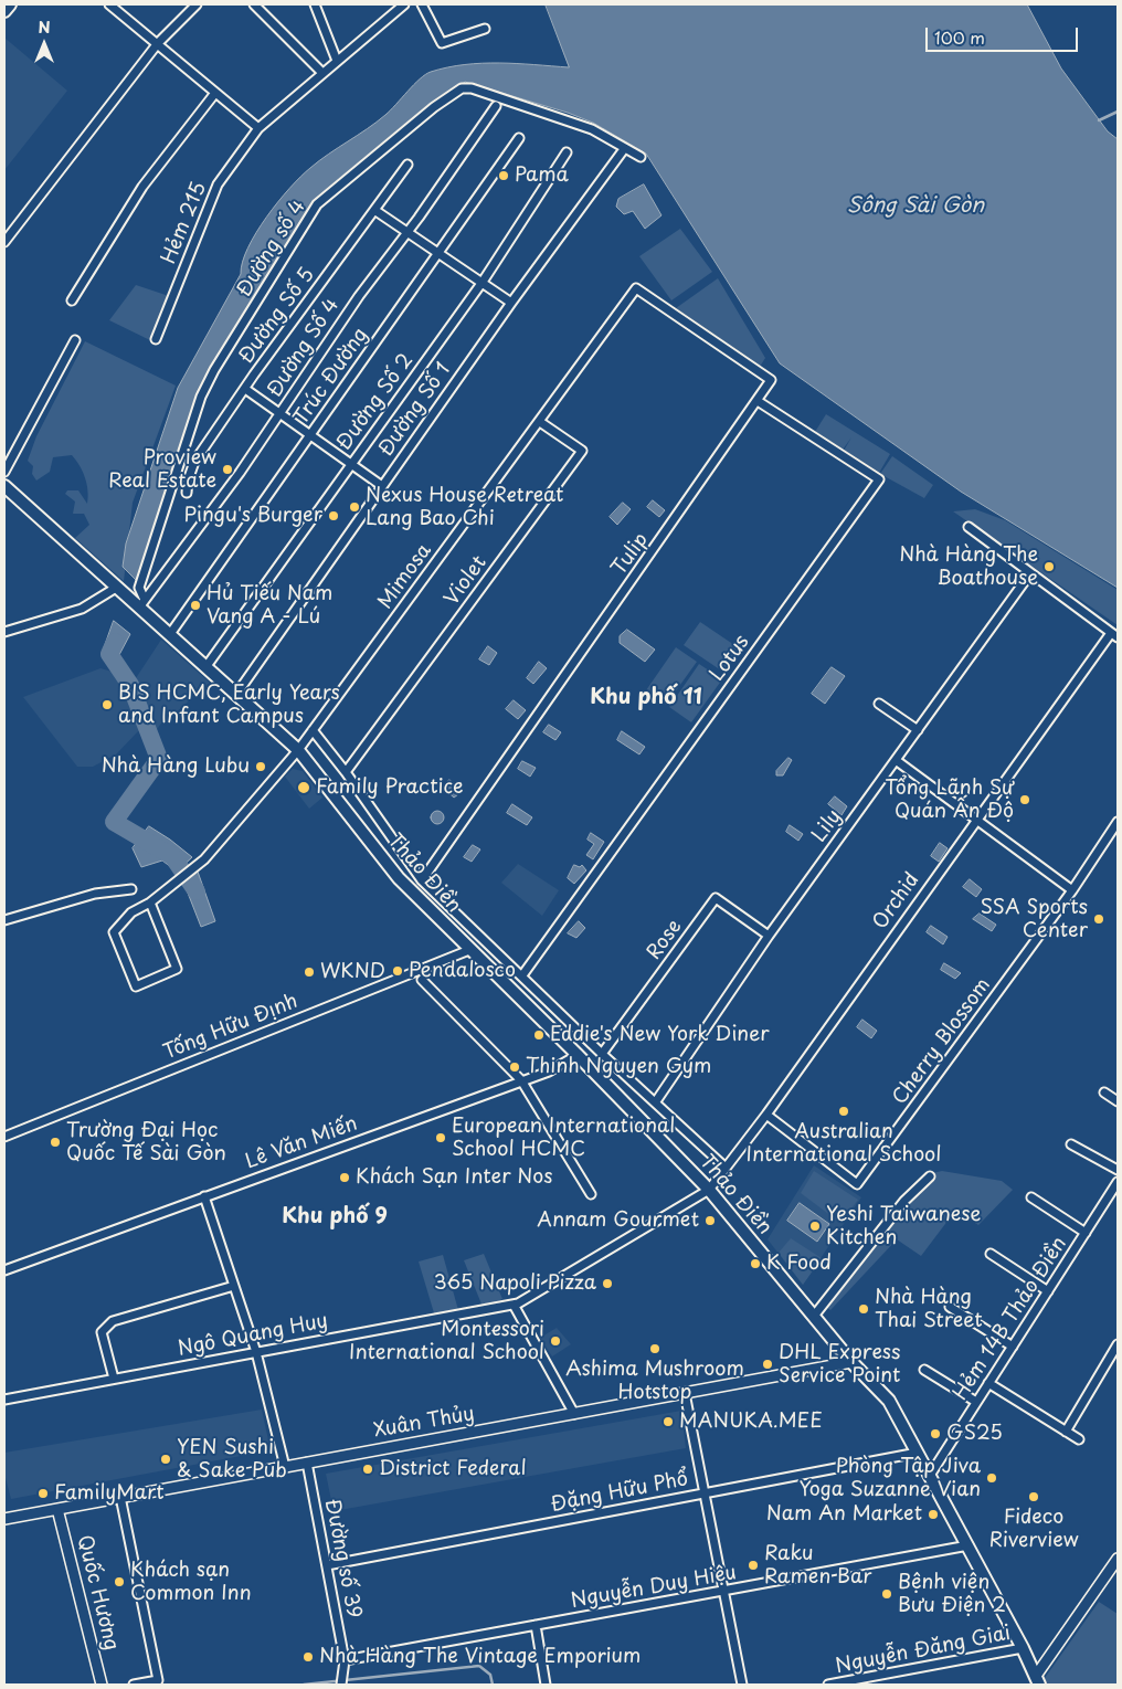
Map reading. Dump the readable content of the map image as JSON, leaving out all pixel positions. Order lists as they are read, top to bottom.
{
  "streets": {
    "main road": ["Thảo Điền"],
    "street": [
      "Hẻm 215",
      "Đường số 4",
      "Đường Số 5",
      "Đường Số 4",
      "Trúc Đường",
      "Đường Số 2",
      "Đường Số 1",
      "Tulip",
      "Mimosa",
      "Violet",
      "Lotus",
      "Lily",
      "Orchid",
      "Rose",
      "Tống Hữu Định",
      "Cherry Blossom",
      "Lê Văn Miến",
      "Hẻm 14B Thảo Điền",
      "Ngô Quang Huy",
      "Xuân Thủy",
      "Đặng Hữu Phổ",
      "Đường số 39",
      "Nguyễn Duy Hiệu",
      "Quốc Hương",
      "Nguyễn Đăng Giai"
    ]
  },
  "crossings": [
    ["Đường số 4", "Đường Số 4"],
    ["Đường số 4", "Thảo Điền"],
    ["Đường Số 4", "Thảo Điền"],
    ["Trúc Đường", "Thảo Điền"],
    ["Đường Số 2", "Thảo Điền"],
    ["Đường Số 1", "Thảo Điền"],
    ["Tulip", "Mimosa"],
    ["Tulip", "Lotus"],
    ["Mimosa", "Violet"],
    ["Mimosa", "Thảo Điền"],
    ["Lily", "Rose"],
    ["Thảo Điền", "Orchid"],
    ["Thảo Điền", "Tống Hữu Định"],
    ["Thảo Điền", "Lê Văn Miến"],
    ["Thảo Điền", "Hẻm 14B Thảo Điền"],
    ["Thảo Điền", "Ngô Quang Huy"],
    ["Thảo Điền", "Xuân Thủy"],
    ["Thảo Điền", "Đặng Hữu Phổ"],
    ["Thảo Điền", "Nguyễn Duy Hiệu"],
    ["Thảo Điền", "Nguyễn Đăng Giai"],
    ["Orchid", "Cherry Blossom"],
    ["Orchid", "Ngô Quang Huy"],
    ["Xuân Thủy", "Đường số 39"],
    ["Xuân Thủy", "Quốc Hương"],
    ["Đặng Hữu Phổ", "Đường số 39"],
    ["Đường số 39", "Nguyễn Duy Hiệu"]
  ],
  "districts": ["Khu phố 11", "Khu phố 9"],
  "water": ["Sông Sài Gòn"],
  "places": [
    "Pama",
    "Proview Real Estate",
    "Nexus House Retreat Lang Bao Chi",
    "Pingu's Burger",
    "Nhà Hàng The Boathouse",
    "Hủ Tiếu Nam Vang A - Lú",
    "BIS HCMC, Early Years and Infant Campus",
    "Nhà Hàng Lubu",
    "Family Practice",
    "Tổng Lãnh Sự Quán Ấn Độ",
    "SSA Sports Center",
    "Pendalosco",
    "WKND",
    "Eddie's New York Diner",
    "Thinh Nguyen Gym",
    "Australian International School",
    "European International School HCMC",
    "Trường Đại Học Quốc Tế Sài Gòn",
    "Khách Sạn Inter Nos",
    "Annam Gourmet",
    "Yeshi Taiwanese Kitchen",
    "K Food",
    "365 Napoli Pizza",
    "Nhà Hàng Thai Street",
    "Montessori International School",
    "Ashima Mushroom Hotstop",
    "DHL Express Service Point",
    "MANUKA.MEE",
    "GS25",
    "YEN Sushi & Sake Pub",
    "District Federal",
    "Phòng Tập Jiva Yoga Suzanne Vian",
    "FamilyMart",
    "Fideco Riverview",
    "Nam An Market",
    "Raku Ramen Bar",
    "Khách sạn Common Inn",
    "Bệnh viện Bưu Điện 2",
    "Nhà Hàng The Vintage Emporium"
  ],
  "scale_bar": "100 m",
  "north": "top"
}
